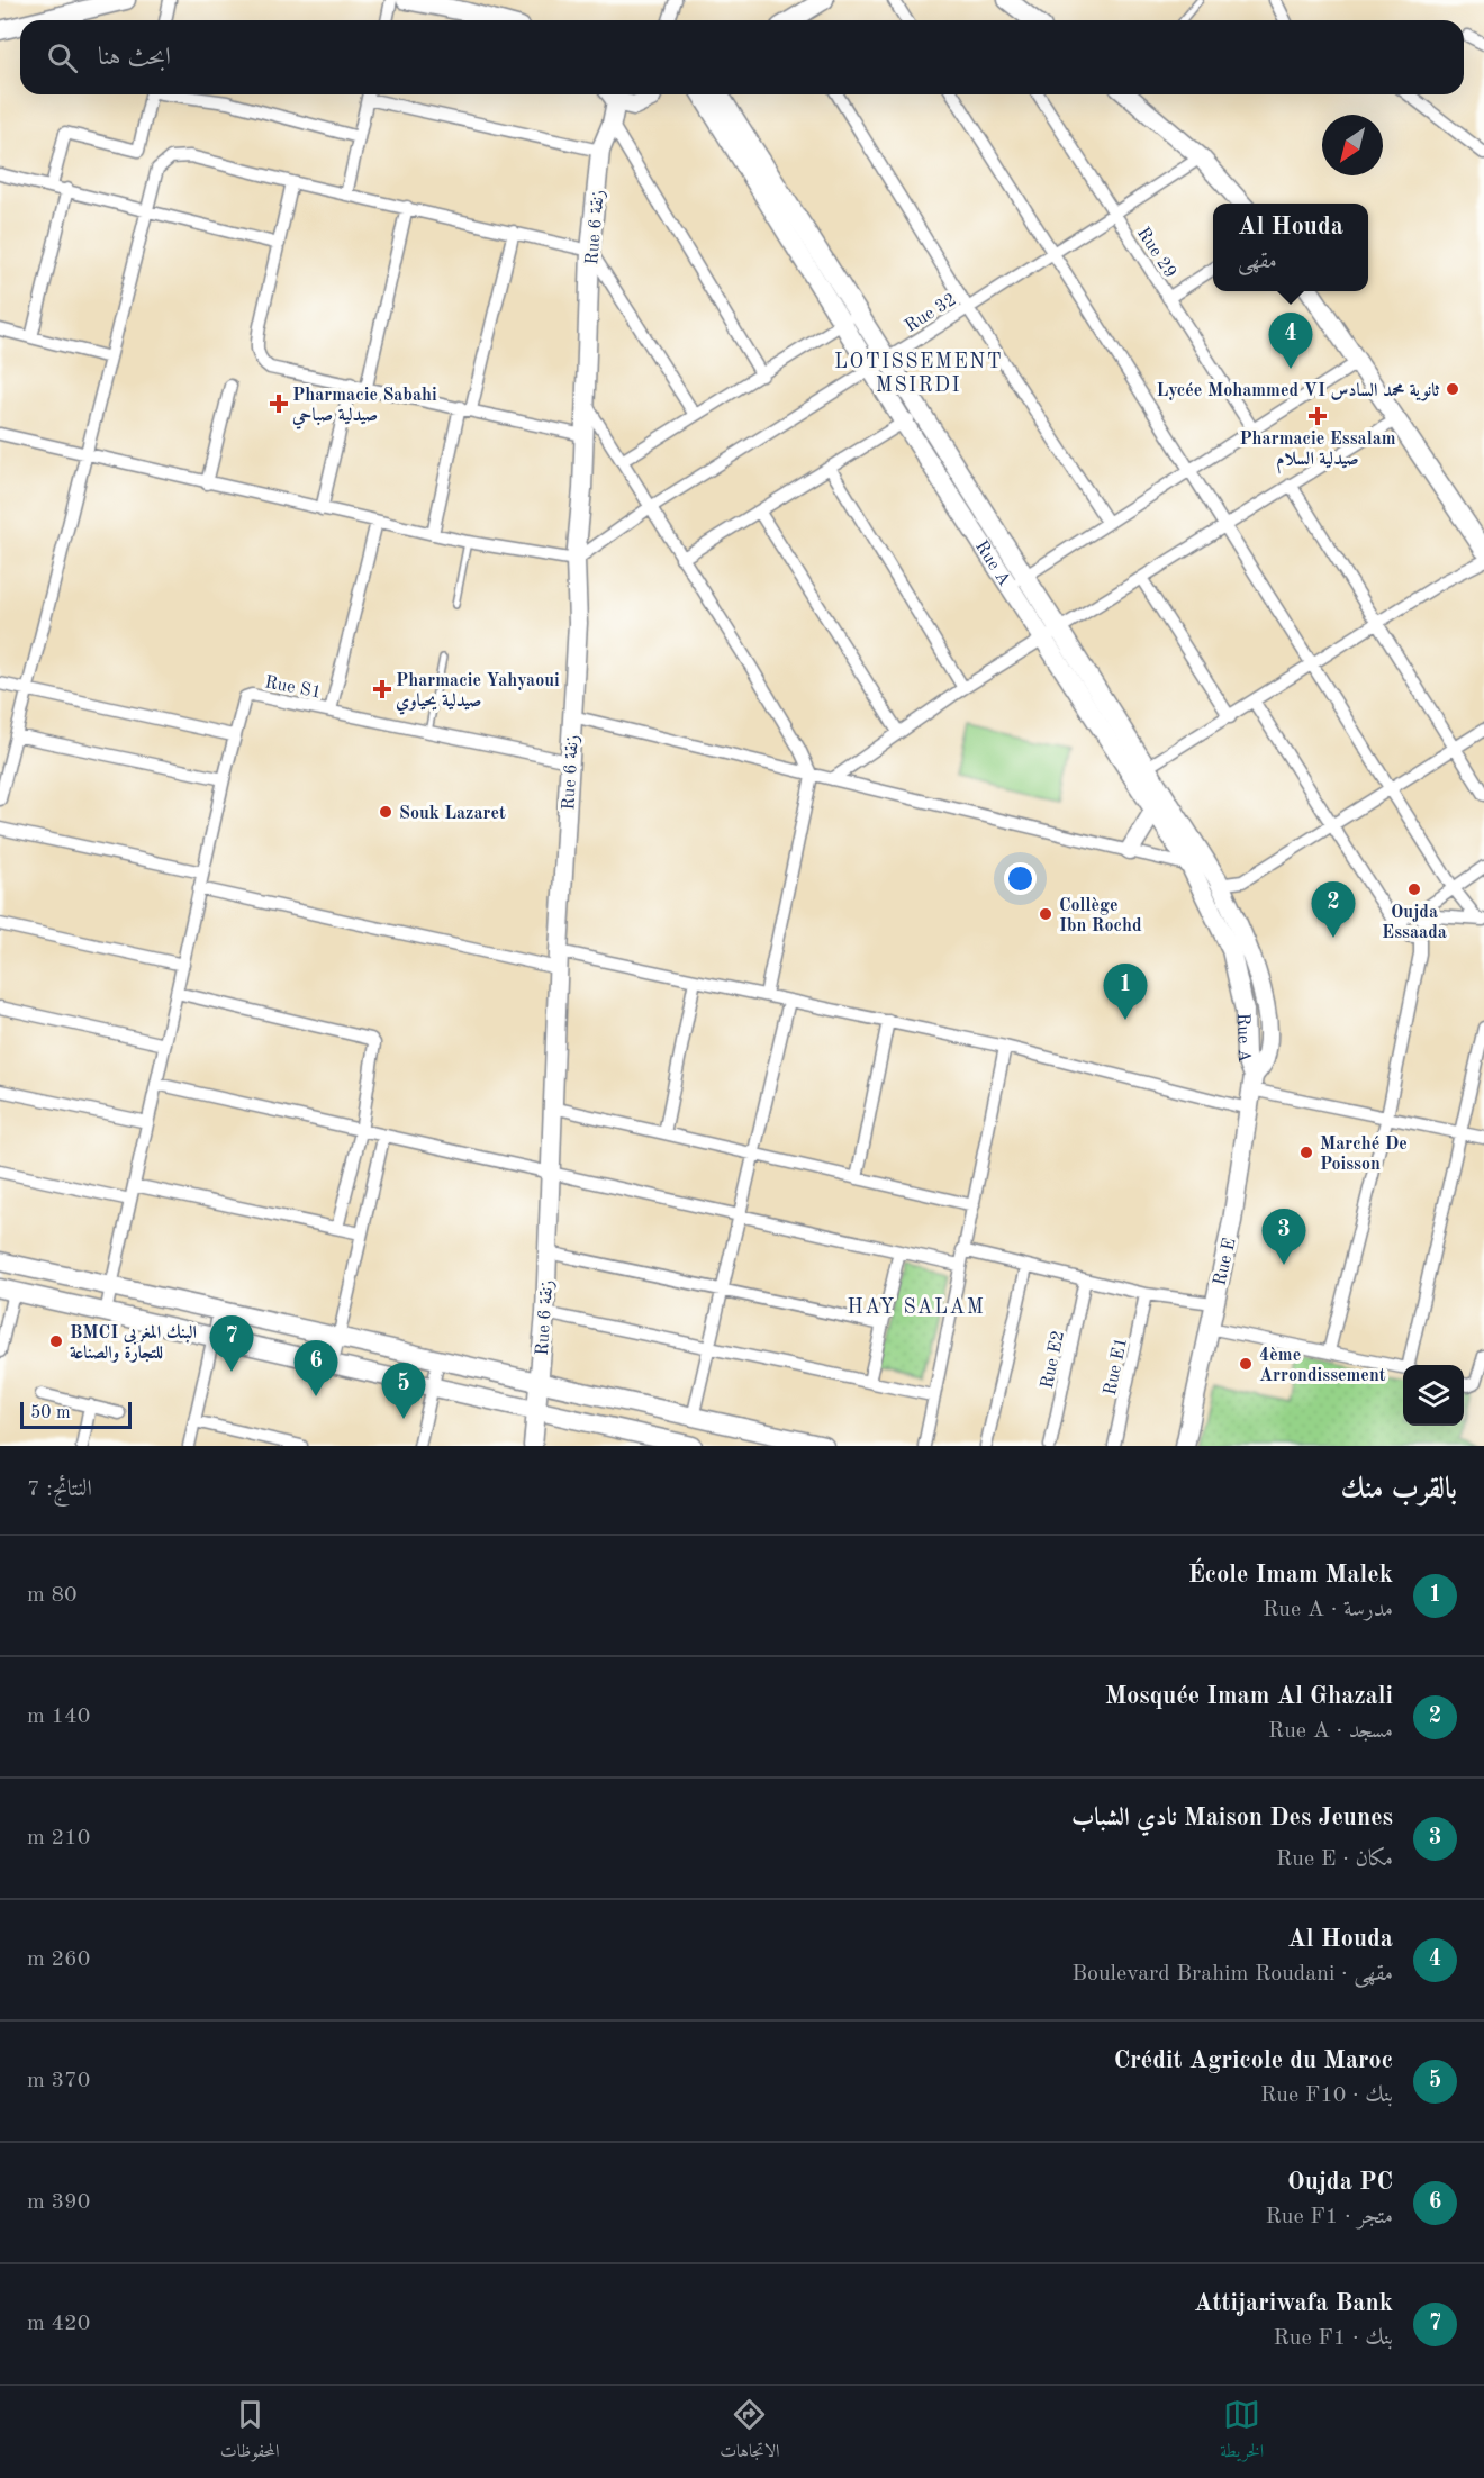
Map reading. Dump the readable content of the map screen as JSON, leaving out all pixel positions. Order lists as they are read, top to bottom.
{
  "streets": {
    "street": [
      "Rue 6 زنقة",
      "Rue 29",
      "Rue 32",
      "Rue A",
      "Rue S1",
      "Rue E",
      "Rue E2",
      "Rue E1"
    ]
  },
  "crossings": [
    ["Rue 6 زنقة", "Rue 32"],
    ["Rue 6 زنقة", "Rue S1"],
    ["Rue 29", "Rue 32"],
    ["Rue 32", "Rue A"],
    ["Rue A", "Rue E"]
  ],
  "districts": ["LOTISSEMENT MSIRDI", "HAY SALAM"],
  "places": {
    "other": [
      "Lycée Mohammed VI ثانوية محمد السادس",
      "Souk Lazaret",
      "Oujda Essaada",
      "Collège Ibn Rochd",
      "Marché De Poisson",
      "BMCI البنك المغربي للتجارة والصناعة",
      "4ème Arrondissement"
    ],
    "health": ["Pharmacie Sabahi صيدلية صباحي", "Pharmacie Essalam صيدلية السلام", "Pharmacie Yahyaoui صيدلية يحياوي"]
  },
  "scale_bar": "50 m",
  "north": "bottom left",
  "page": {
    "search": "ابحث هنا",
    "popup": ["Al Houda", "مقهى"],
    "pins": [
      "4",
      "2",
      "1",
      "3",
      "7",
      "6",
      "5"
    ],
    "scale": "50 m",
    "heading": ["بالقرب منك", "النتائج: 7"],
    "list": [
      {
        "mark": "1",
        "name": "École Imam Malek",
        "note": "مدرسة · Rue A",
        "value": "80 m"
      },
      {
        "mark": "2",
        "name": "Mosquée Imam Al Ghazali",
        "note": "مسجد · Rue A",
        "value": "140 m"
      },
      {
        "mark": "3",
        "name": "Maison Des Jeunes نادي الشباب",
        "note": "مكان · Rue E",
        "value": "210 m"
      },
      {
        "mark": "4",
        "name": "Al Houda",
        "note": "مقهى · Boulevard Brahim Roudani",
        "value": "260 m"
      },
      {
        "mark": "5",
        "name": "Crédit Agricole du Maroc",
        "note": "بنك · Rue F10",
        "value": "370 m"
      },
      {
        "mark": "6",
        "name": "Oujda PC",
        "note": "متجر · Rue F1",
        "value": "390 m"
      },
      {
        "mark": "7",
        "name": "Attijariwafa Bank",
        "note": "بنك · Rue F1",
        "value": "420 m"
      }
    ],
    "nav": ["الخريطة", "الاتجاهات", "المحفوظات"]
  }
}
